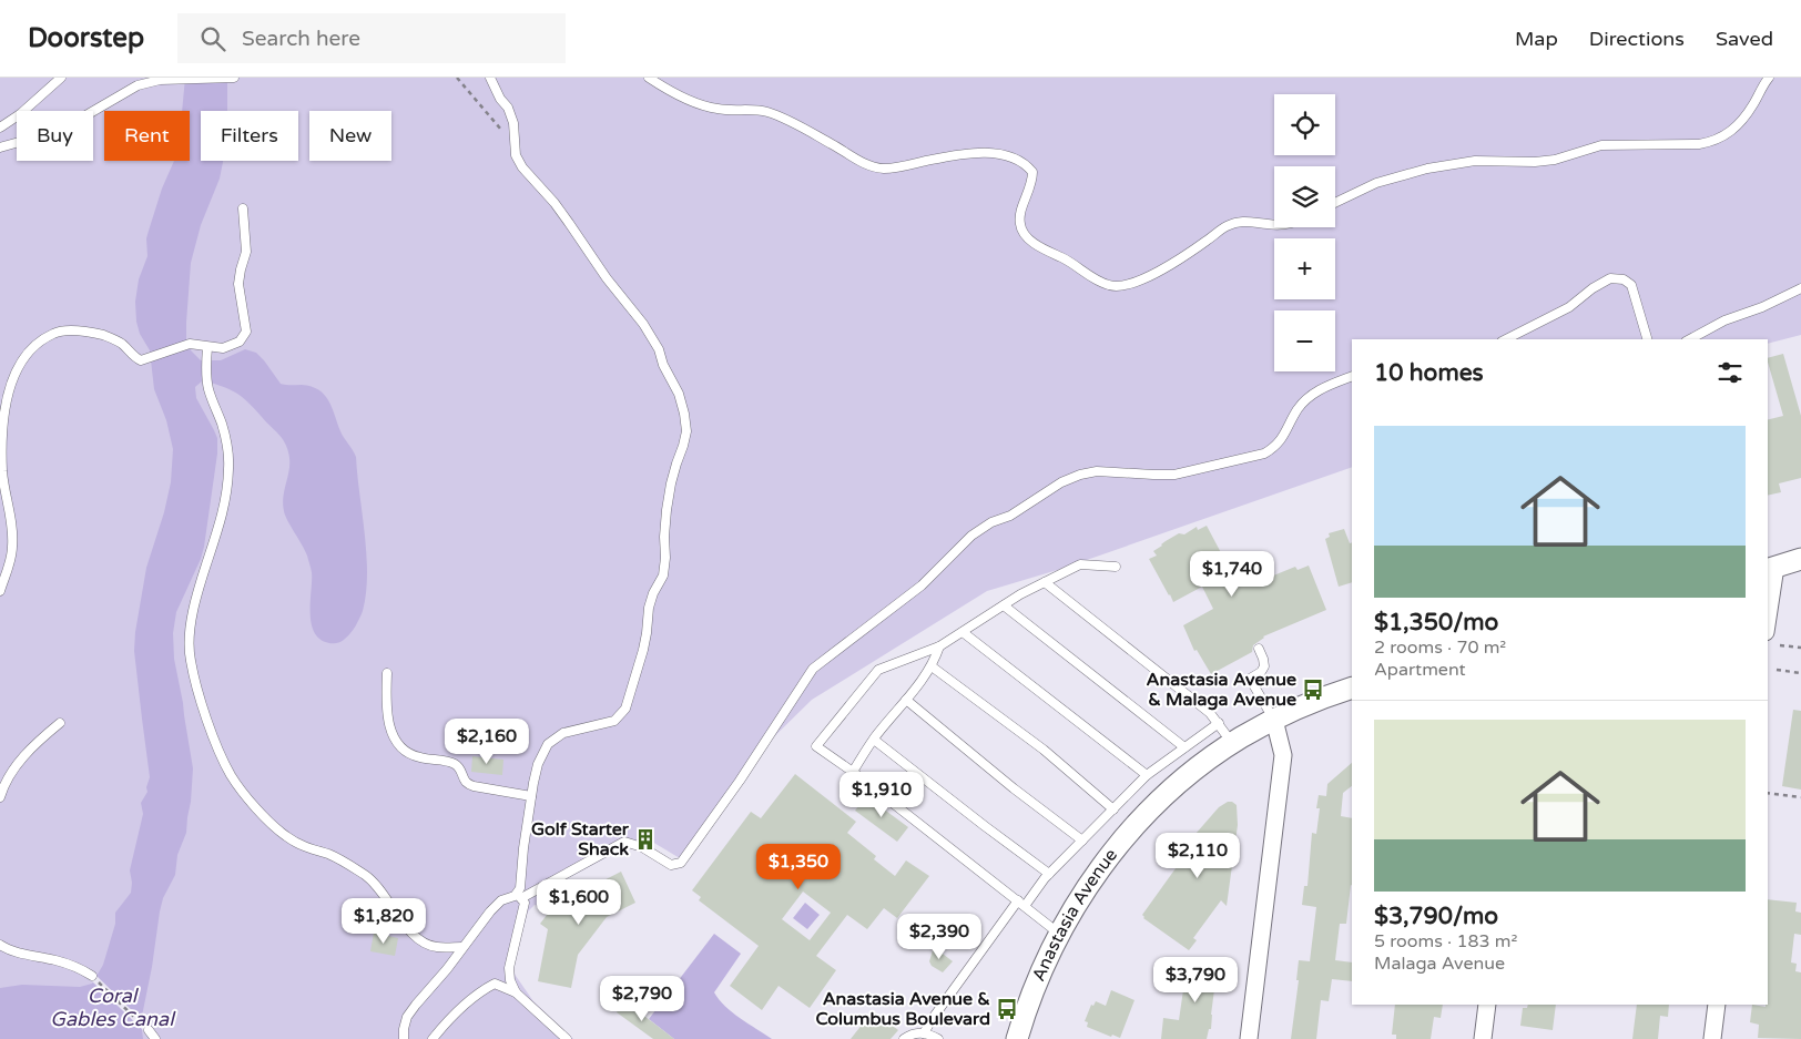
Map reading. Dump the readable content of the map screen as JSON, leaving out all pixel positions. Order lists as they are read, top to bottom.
{
  "streets": {
    "street": ["Anastasia Avenue"]
  },
  "water": ["Coral Gables Canal"],
  "places": {
    "bus stop": ["Anastasia Avenue & Malaga Avenue", "Anastasia Avenue & Columbus Boulevard"],
    "building": ["Golf Starter Shack"]
  },
  "page": {
    "header": "Doorstep",
    "search": "Search here",
    "nav": ["Map", "Directions", "Saved"],
    "map_buttons": ["+", "−"],
    "chip": [
      "Buy",
      "Rent",
      "Filters",
      "New"
    ],
    "heading": "10 homes",
    "list": [
      {
        "name": "$1,350/mo",
        "note": "2 rooms · 70 m² · Apartment"
      },
      {
        "name": "$3,790/mo",
        "note": "5 rooms · 183 m² · Malaga Avenue"
      }
    ],
    "price": [
      "$1,740",
      "$2,160",
      "$1,910",
      "$2,110",
      "$1,350",
      "$1,600",
      "$1,820",
      "$2,390",
      "$3,790",
      "$2,790"
    ]
  }
}
